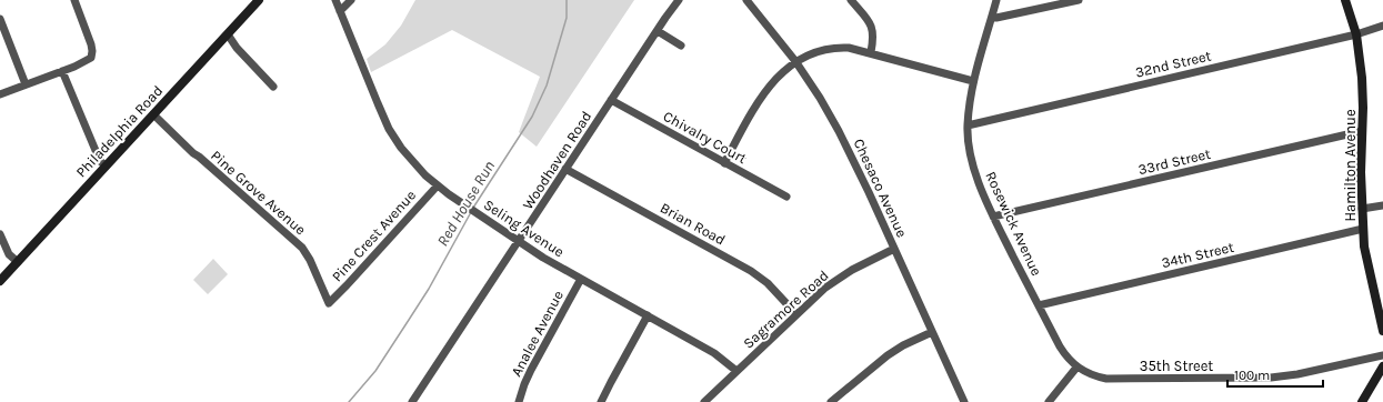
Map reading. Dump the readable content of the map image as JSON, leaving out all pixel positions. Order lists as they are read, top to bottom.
{
  "streets": {
    "main road": ["Philadelphia Road", "Hamilton Avenue"],
    "street": [
      "32nd Street",
      "Chivalry Court",
      "Woodhaven Road",
      "33rd Street",
      "Chesaco Avenue",
      "Pine Grove Avenue",
      "Brian Road",
      "Rosewick Avenue",
      "Seling Avenue",
      "Pine Crest Avenue",
      "34th Street",
      "Sagramore Road",
      "Analee Avenue",
      "35th Street"
    ]
  },
  "crossings": [
    ["32nd Street", "Hamilton Avenue"],
    ["32nd Street", "Rosewick Avenue"],
    ["Philadelphia Road", "Pine Grove Avenue"],
    ["Chivalry Court", "Woodhaven Road"],
    ["Woodhaven Road", "Brian Road"],
    ["Woodhaven Road", "Seling Avenue"],
    ["33rd Street", "Hamilton Avenue"],
    ["33rd Street", "Rosewick Avenue"],
    ["Hamilton Avenue", "34th Street"],
    ["Chesaco Avenue", "Sagramore Road"],
    ["Pine Grove Avenue", "Pine Crest Avenue"],
    ["Brian Road", "Sagramore Road"],
    ["Rosewick Avenue", "34th Street"],
    ["Rosewick Avenue", "35th Street"],
    ["Seling Avenue", "Pine Crest Avenue"],
    ["Seling Avenue", "Sagramore Road"],
    ["Seling Avenue", "Analee Avenue"]
  ],
  "water": ["Red House Run"],
  "scale_bar": "100 m"
}
